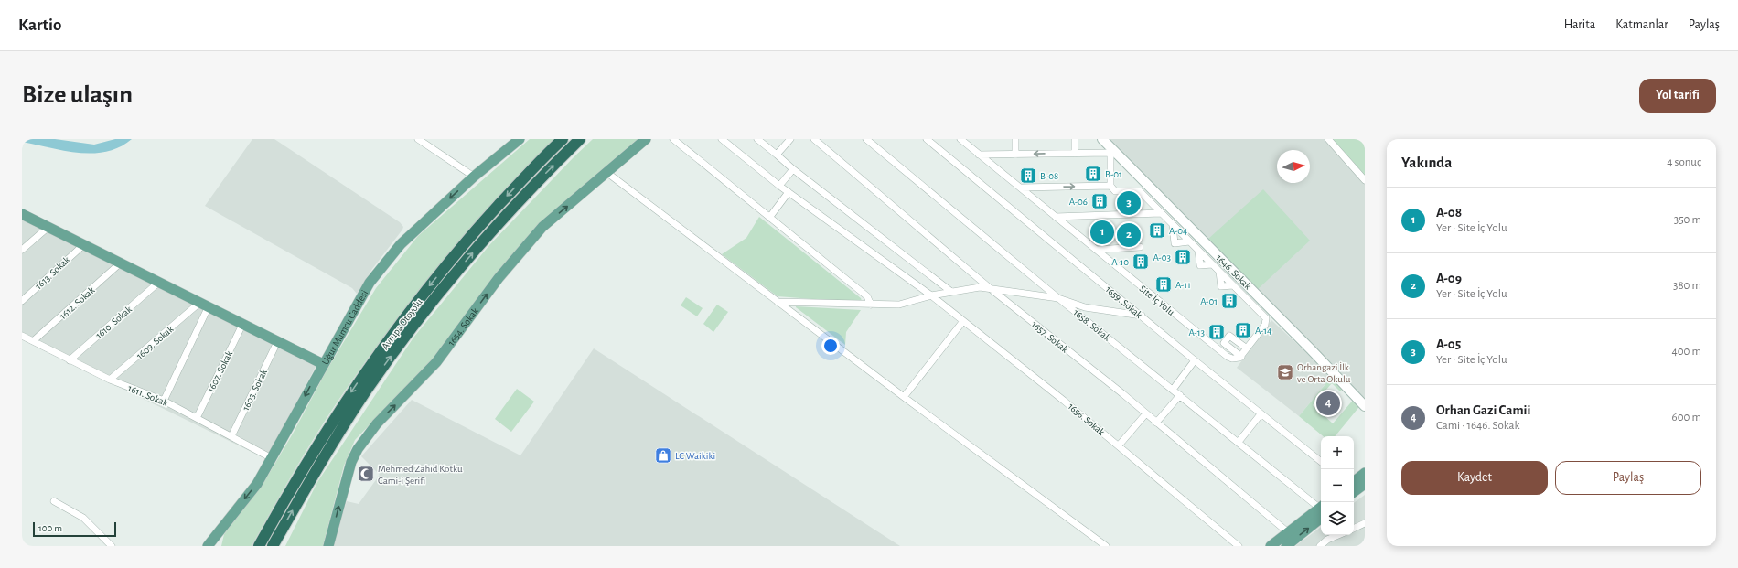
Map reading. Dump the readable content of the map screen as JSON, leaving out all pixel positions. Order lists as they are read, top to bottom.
{
  "streets": {
    "highway": ["Avrupa Otoyolu"],
    "main road": ["Uğur Mumcu Caddesi", "1654. Sokak"],
    "street": [
      "1646. Sokak",
      "1613. Sokak",
      "Site İç Yolu",
      "1659. Sokak",
      "1612. Sokak",
      "1610. Sokak",
      "1658. Sokak",
      "1657. Sokak",
      "1609. Sokak",
      "1607. Sokak",
      "1603. Sokak",
      "1611. Sokak",
      "1656. Sokak"
    ]
  },
  "crossings": [
    ["1612. Sokak", "1611. Sokak"],
    ["1610. Sokak", "1611. Sokak"],
    ["Uğur Mumcu Caddesi", "1611. Sokak"],
    ["1609. Sokak", "1611. Sokak"],
    ["1607. Sokak", "1611. Sokak"],
    ["1603. Sokak", "1611. Sokak"]
  ],
  "one_way": ["Uğur Mumcu Caddesi", "1654. Sokak"],
  "places": {
    "building": [
      "B-01",
      "B-08",
      "A-06",
      "A-04",
      "A-03",
      "A-10",
      "A-11",
      "A-01",
      "A-14",
      "A-13"
    ],
    "school or university": ["Orhangazi İlk ve Orta Okulu"],
    "shop": ["LC Waikiki"],
    "mosque": ["Mehmed Zahid Kotku Cami-i Şerifi"]
  },
  "scale_bar": "100 m",
  "north": "right",
  "page": {
    "header": "Kartio",
    "nav": ["Harita", "Katmanlar", "Paylaş"],
    "buttons": [
      "Yol tarifi",
      ["Kaydet", "Paylaş"]
    ],
    "title": "Bize ulaşın",
    "heading": ["Yakında", "4 sonuç"],
    "list": [
      {
        "mark": "1",
        "name": "A-08",
        "note": "Yer · Site İç Yolu",
        "value": "350 m"
      },
      {
        "mark": "2",
        "name": "A-09",
        "note": "Yer · Site İç Yolu",
        "value": "380 m"
      },
      {
        "mark": "3",
        "name": "A-05",
        "note": "Yer · Site İç Yolu",
        "value": "400 m"
      },
      {
        "mark": "4",
        "name": "Orhan Gazi Camii",
        "note": "Cami · 1646. Sokak",
        "value": "600 m"
      }
    ],
    "pins": [
      "3",
      "1",
      "2",
      "4"
    ],
    "map_buttons": ["+", "−"],
    "scale": "100 m"
  }
}
